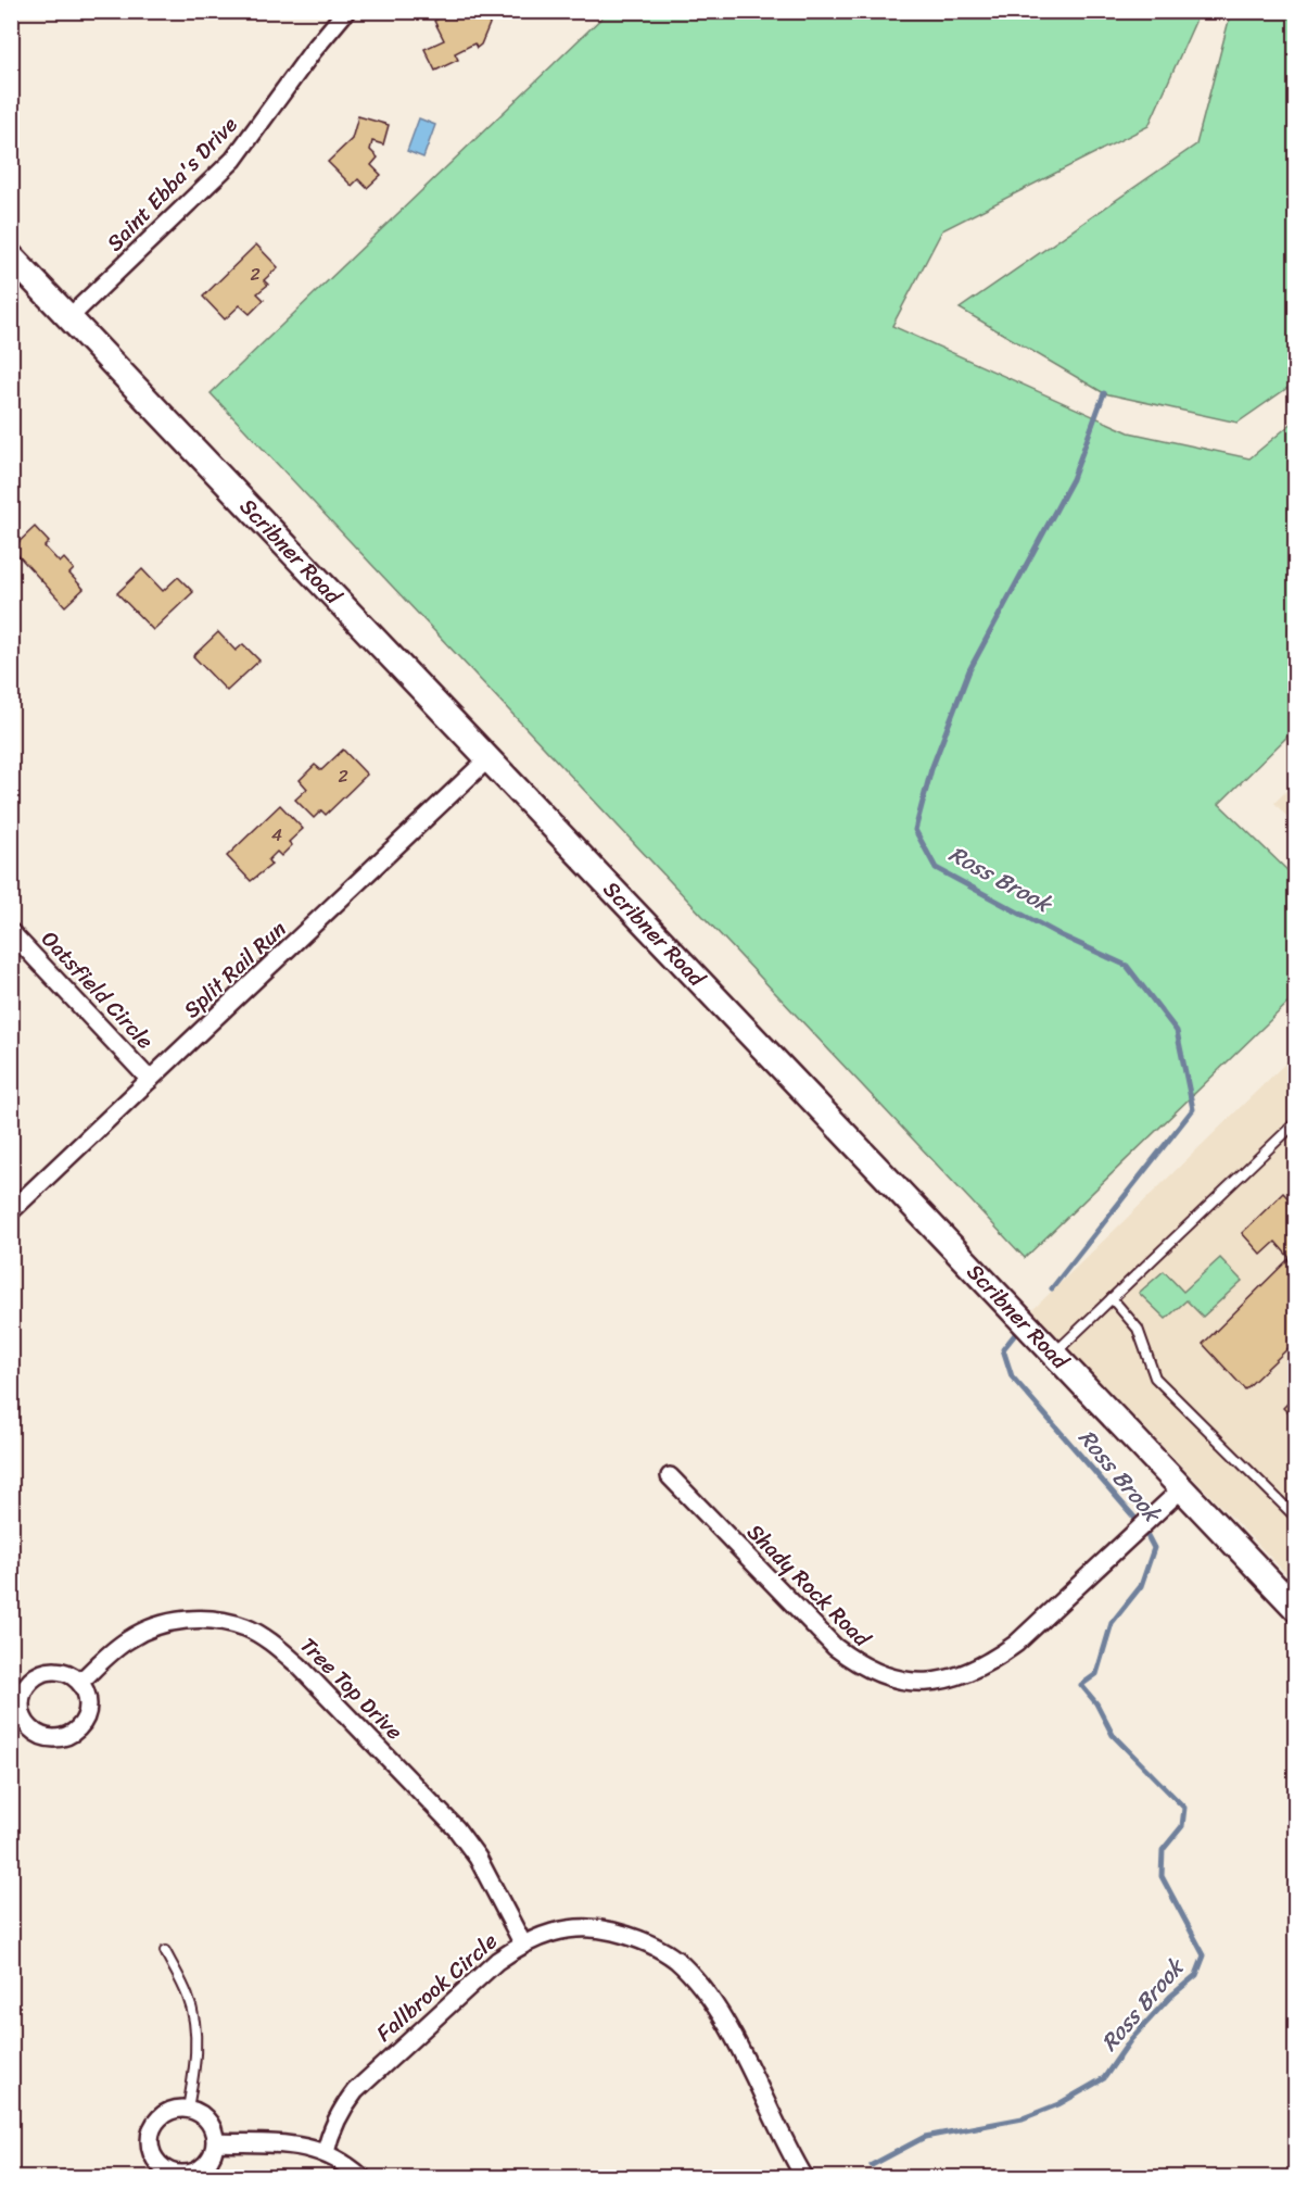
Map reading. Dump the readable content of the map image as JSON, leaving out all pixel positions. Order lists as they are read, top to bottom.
{
  "streets": {
    "street": [
      "Saint Ebba's Drive",
      "Scribner Road",
      "Split Rail Run",
      "Oatsfield Circle",
      "Shady Rock Road",
      "Tree Top Drive",
      "Fallbrook Circle"
    ]
  },
  "crossings": [
    ["Saint Ebba's Drive", "Scribner Road"],
    ["Scribner Road", "Split Rail Run"],
    ["Scribner Road", "Shady Rock Road"],
    ["Split Rail Run", "Oatsfield Circle"],
    ["Tree Top Drive", "Fallbrook Circle"]
  ],
  "water": ["Ross Brook"],
  "house_numbers": ["2", "2", "4"]
}
